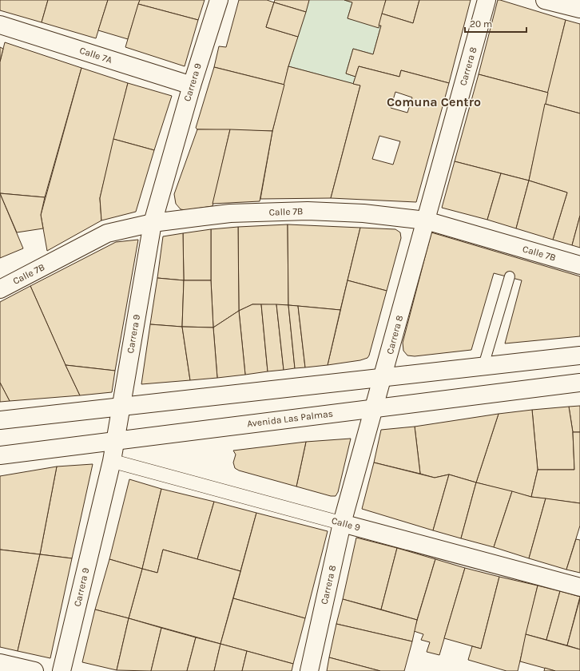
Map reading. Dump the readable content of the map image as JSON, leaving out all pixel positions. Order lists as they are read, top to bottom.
{
  "streets": {
    "street": [
      "Calle 7A",
      "Carrera 8",
      "Carrera 9",
      "Calle 7B",
      "Avenida Las Palmas",
      "Calle 9"
    ]
  },
  "crossings": [
    ["Calle 7A", "Carrera 9"],
    ["Carrera 8", "Calle 7B"],
    ["Carrera 8", "Avenida Las Palmas"],
    ["Carrera 8", "Calle 9"],
    ["Carrera 9", "Calle 7B"],
    ["Carrera 9", "Avenida Las Palmas"],
    ["Carrera 9", "Calle 9"]
  ],
  "districts": ["Comuna Centro"],
  "scale_bar": "20 m"
}
